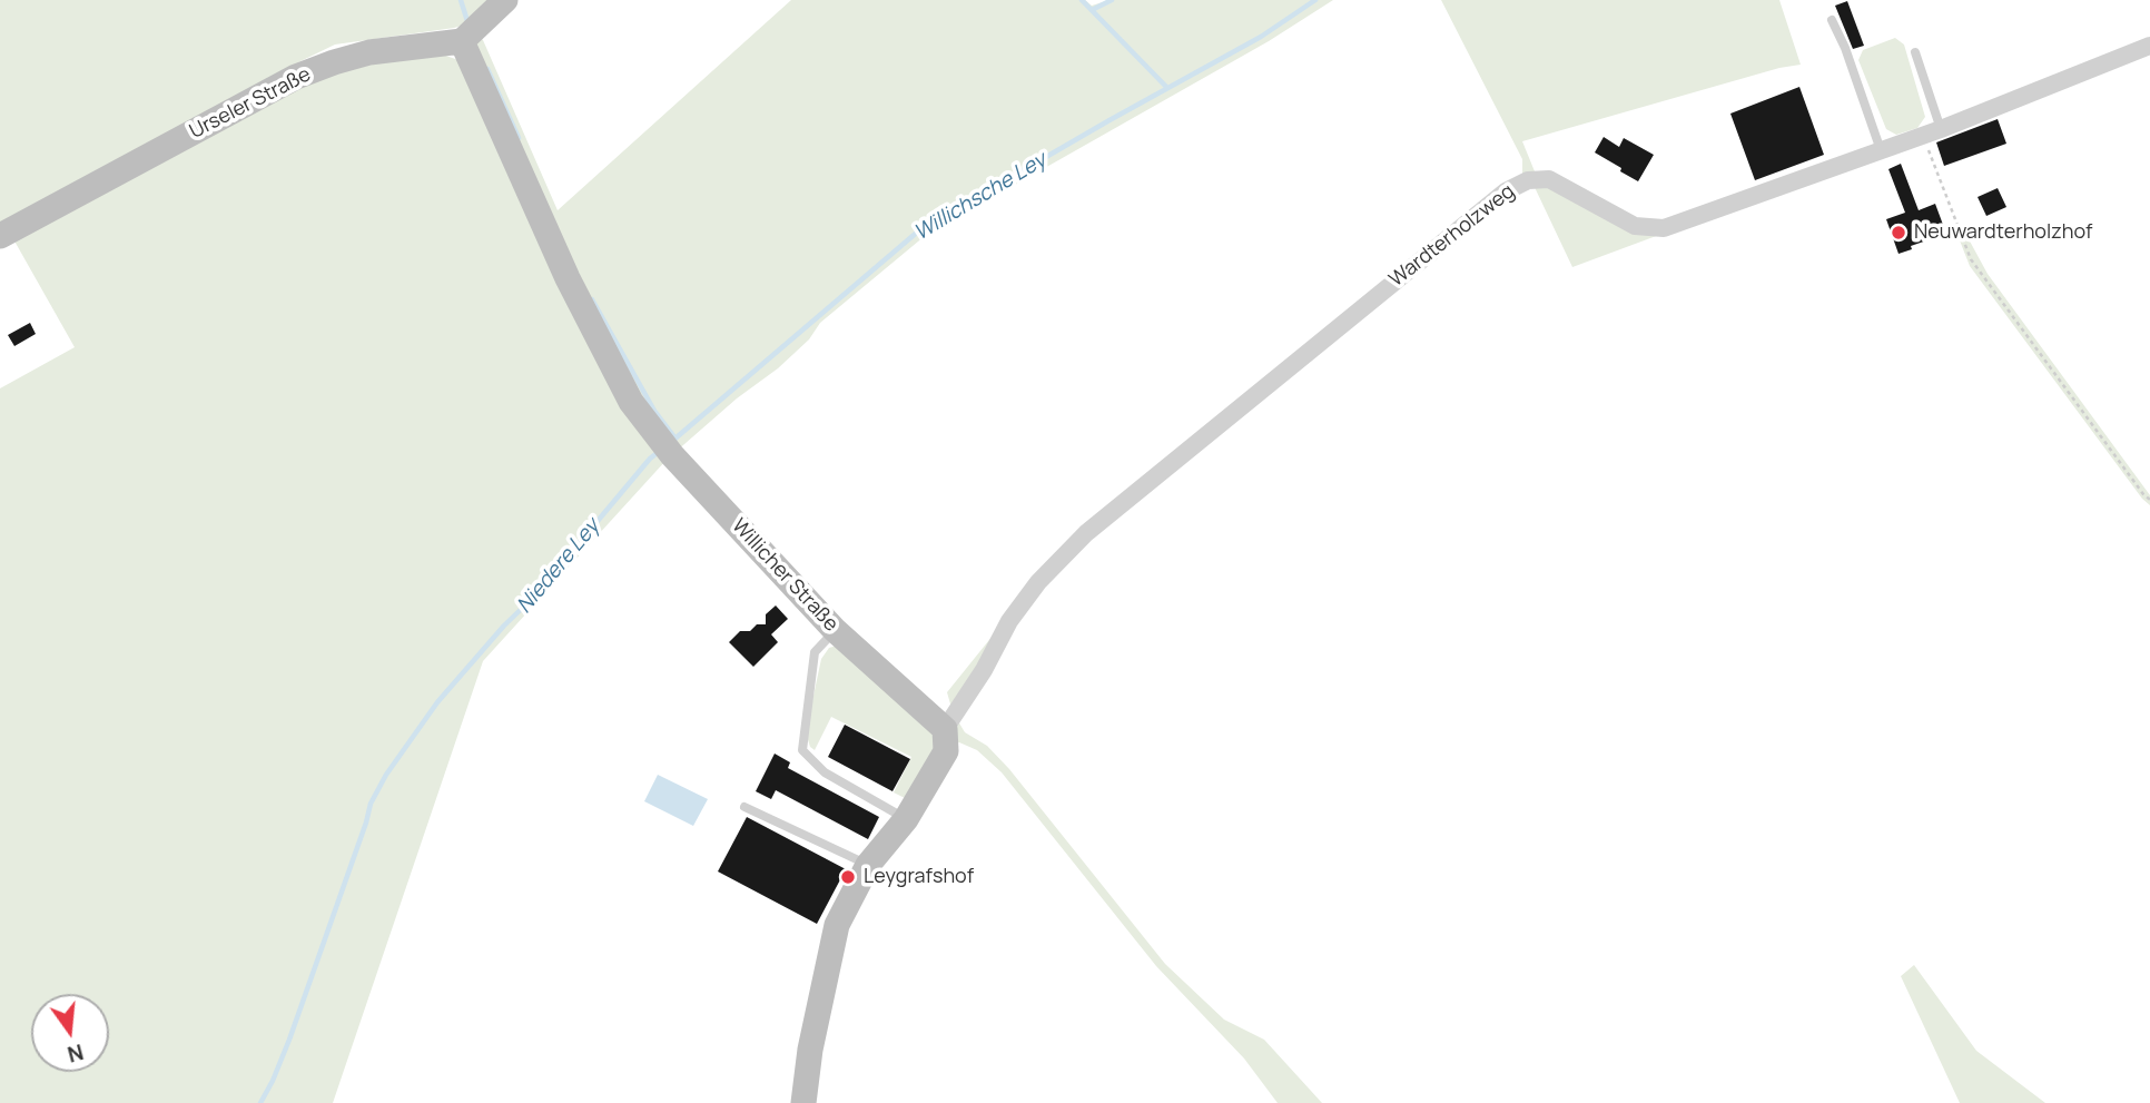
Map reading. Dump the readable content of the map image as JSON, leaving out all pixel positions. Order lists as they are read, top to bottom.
{
  "streets": {
    "street": ["Urseler Straße", "Wardterholzweg", "Willicher Straße"]
  },
  "crossings": [
    ["Urseler Straße", "Willicher Straße"],
    ["Wardterholzweg", "Willicher Straße"]
  ],
  "water": ["Willichsche Ley", "Niedere Ley"],
  "places": ["Neuwardterholzhof", "Leygrafshof"],
  "north": "bottom"
}
